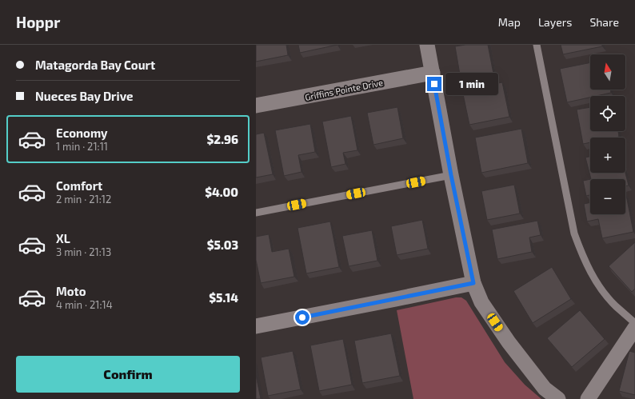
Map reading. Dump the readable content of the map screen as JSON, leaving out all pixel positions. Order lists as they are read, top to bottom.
{
  "streets": {
    "street": ["Griffins Pointe Drive"]
  },
  "north": "top",
  "page": {
    "header": "Hoppr",
    "nav": ["Map", "Layers", "Share"],
    "banner": ["Matagorda Bay Court", "Nueces Bay Drive"],
    "map_buttons": ["+", "−"],
    "bubble": "1 min",
    "list": [
      {
        "name": "Economy",
        "note": "1 min · 21:11",
        "value": "$2.96"
      },
      {
        "name": "Comfort",
        "note": "2 min · 21:12",
        "value": "$4.00"
      },
      {
        "name": "XL",
        "note": "3 min · 21:13",
        "value": "$5.03"
      },
      {
        "name": "Moto",
        "note": "4 min · 21:14",
        "value": "$5.14"
      }
    ],
    "buttons": "Confirm"
  }
}
